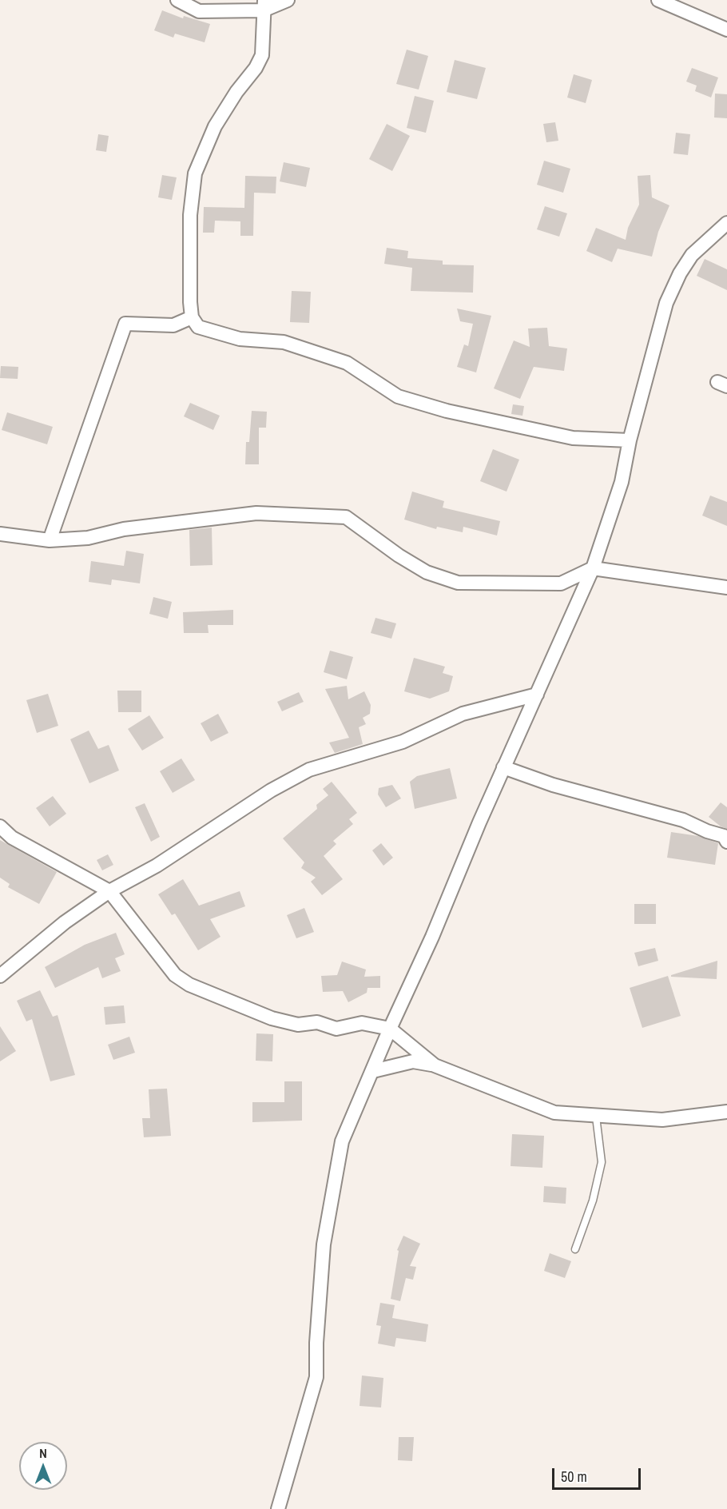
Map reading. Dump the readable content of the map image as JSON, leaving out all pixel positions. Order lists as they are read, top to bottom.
{
  "scale_bar": "50 m",
  "north": "top"
}
